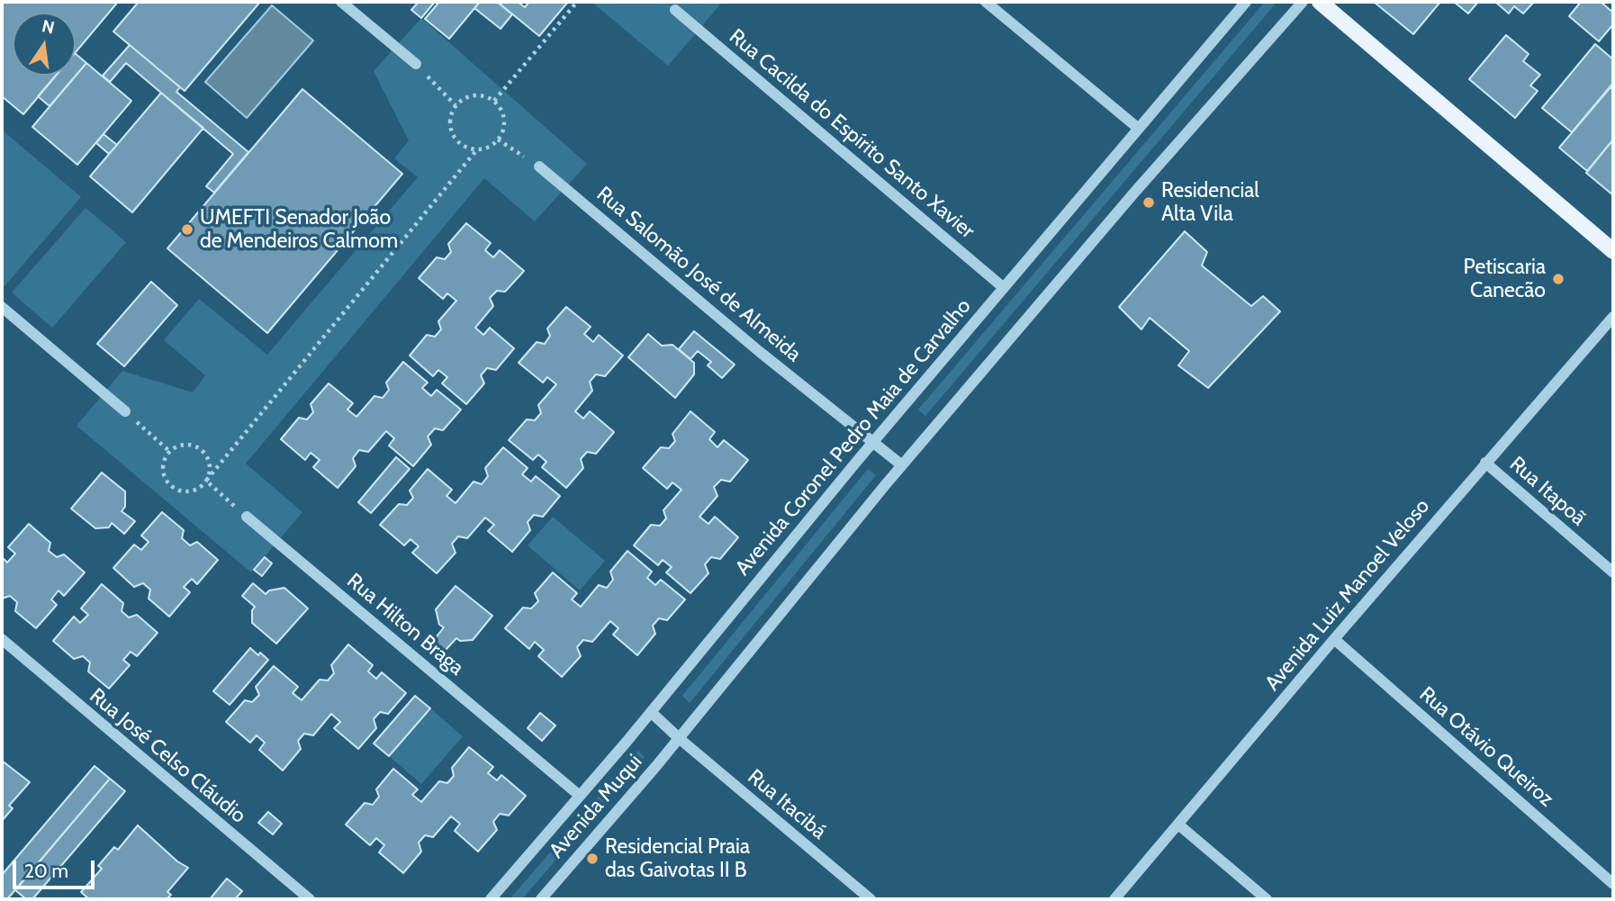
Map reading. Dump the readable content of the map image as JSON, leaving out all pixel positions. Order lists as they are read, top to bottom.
{
  "streets": {
    "street": [
      "Rua Cacilda do Espírito Santo Xavier",
      "Rua Salomão José de Almeida",
      "Avenida Coronel Pedro Maia de Carvalho",
      "Rua Itapoã",
      "Avenida Luiz Manoel Veloso",
      "Rua Hilton Braga",
      "Rua Otávio Queiroz",
      "Rua José Celso Cláudio",
      "Rua Itacibá",
      "Avenida Muqui"
    ]
  },
  "crossings": [
    ["Rua Cacilda do Espírito Santo Xavier", "Avenida Coronel Pedro Maia de Carvalho"],
    ["Rua Salomão José de Almeida", "Avenida Coronel Pedro Maia de Carvalho"],
    ["Avenida Coronel Pedro Maia de Carvalho", "Rua Hilton Braga"],
    ["Avenida Coronel Pedro Maia de Carvalho", "Rua Itacibá"],
    ["Rua Itapoã", "Avenida Luiz Manoel Veloso"],
    ["Avenida Luiz Manoel Veloso", "Rua Otávio Queiroz"],
    ["Rua Itacibá", "Avenida Muqui"]
  ],
  "places": [
    "Residencial Alta Vila",
    "UMEFTI Senador João de Mendeiros Calmom",
    "Petiscaria Canecão",
    "Residencial Praia das Gaivotas II B"
  ],
  "scale_bar": "20 m",
  "north": "top"
}
